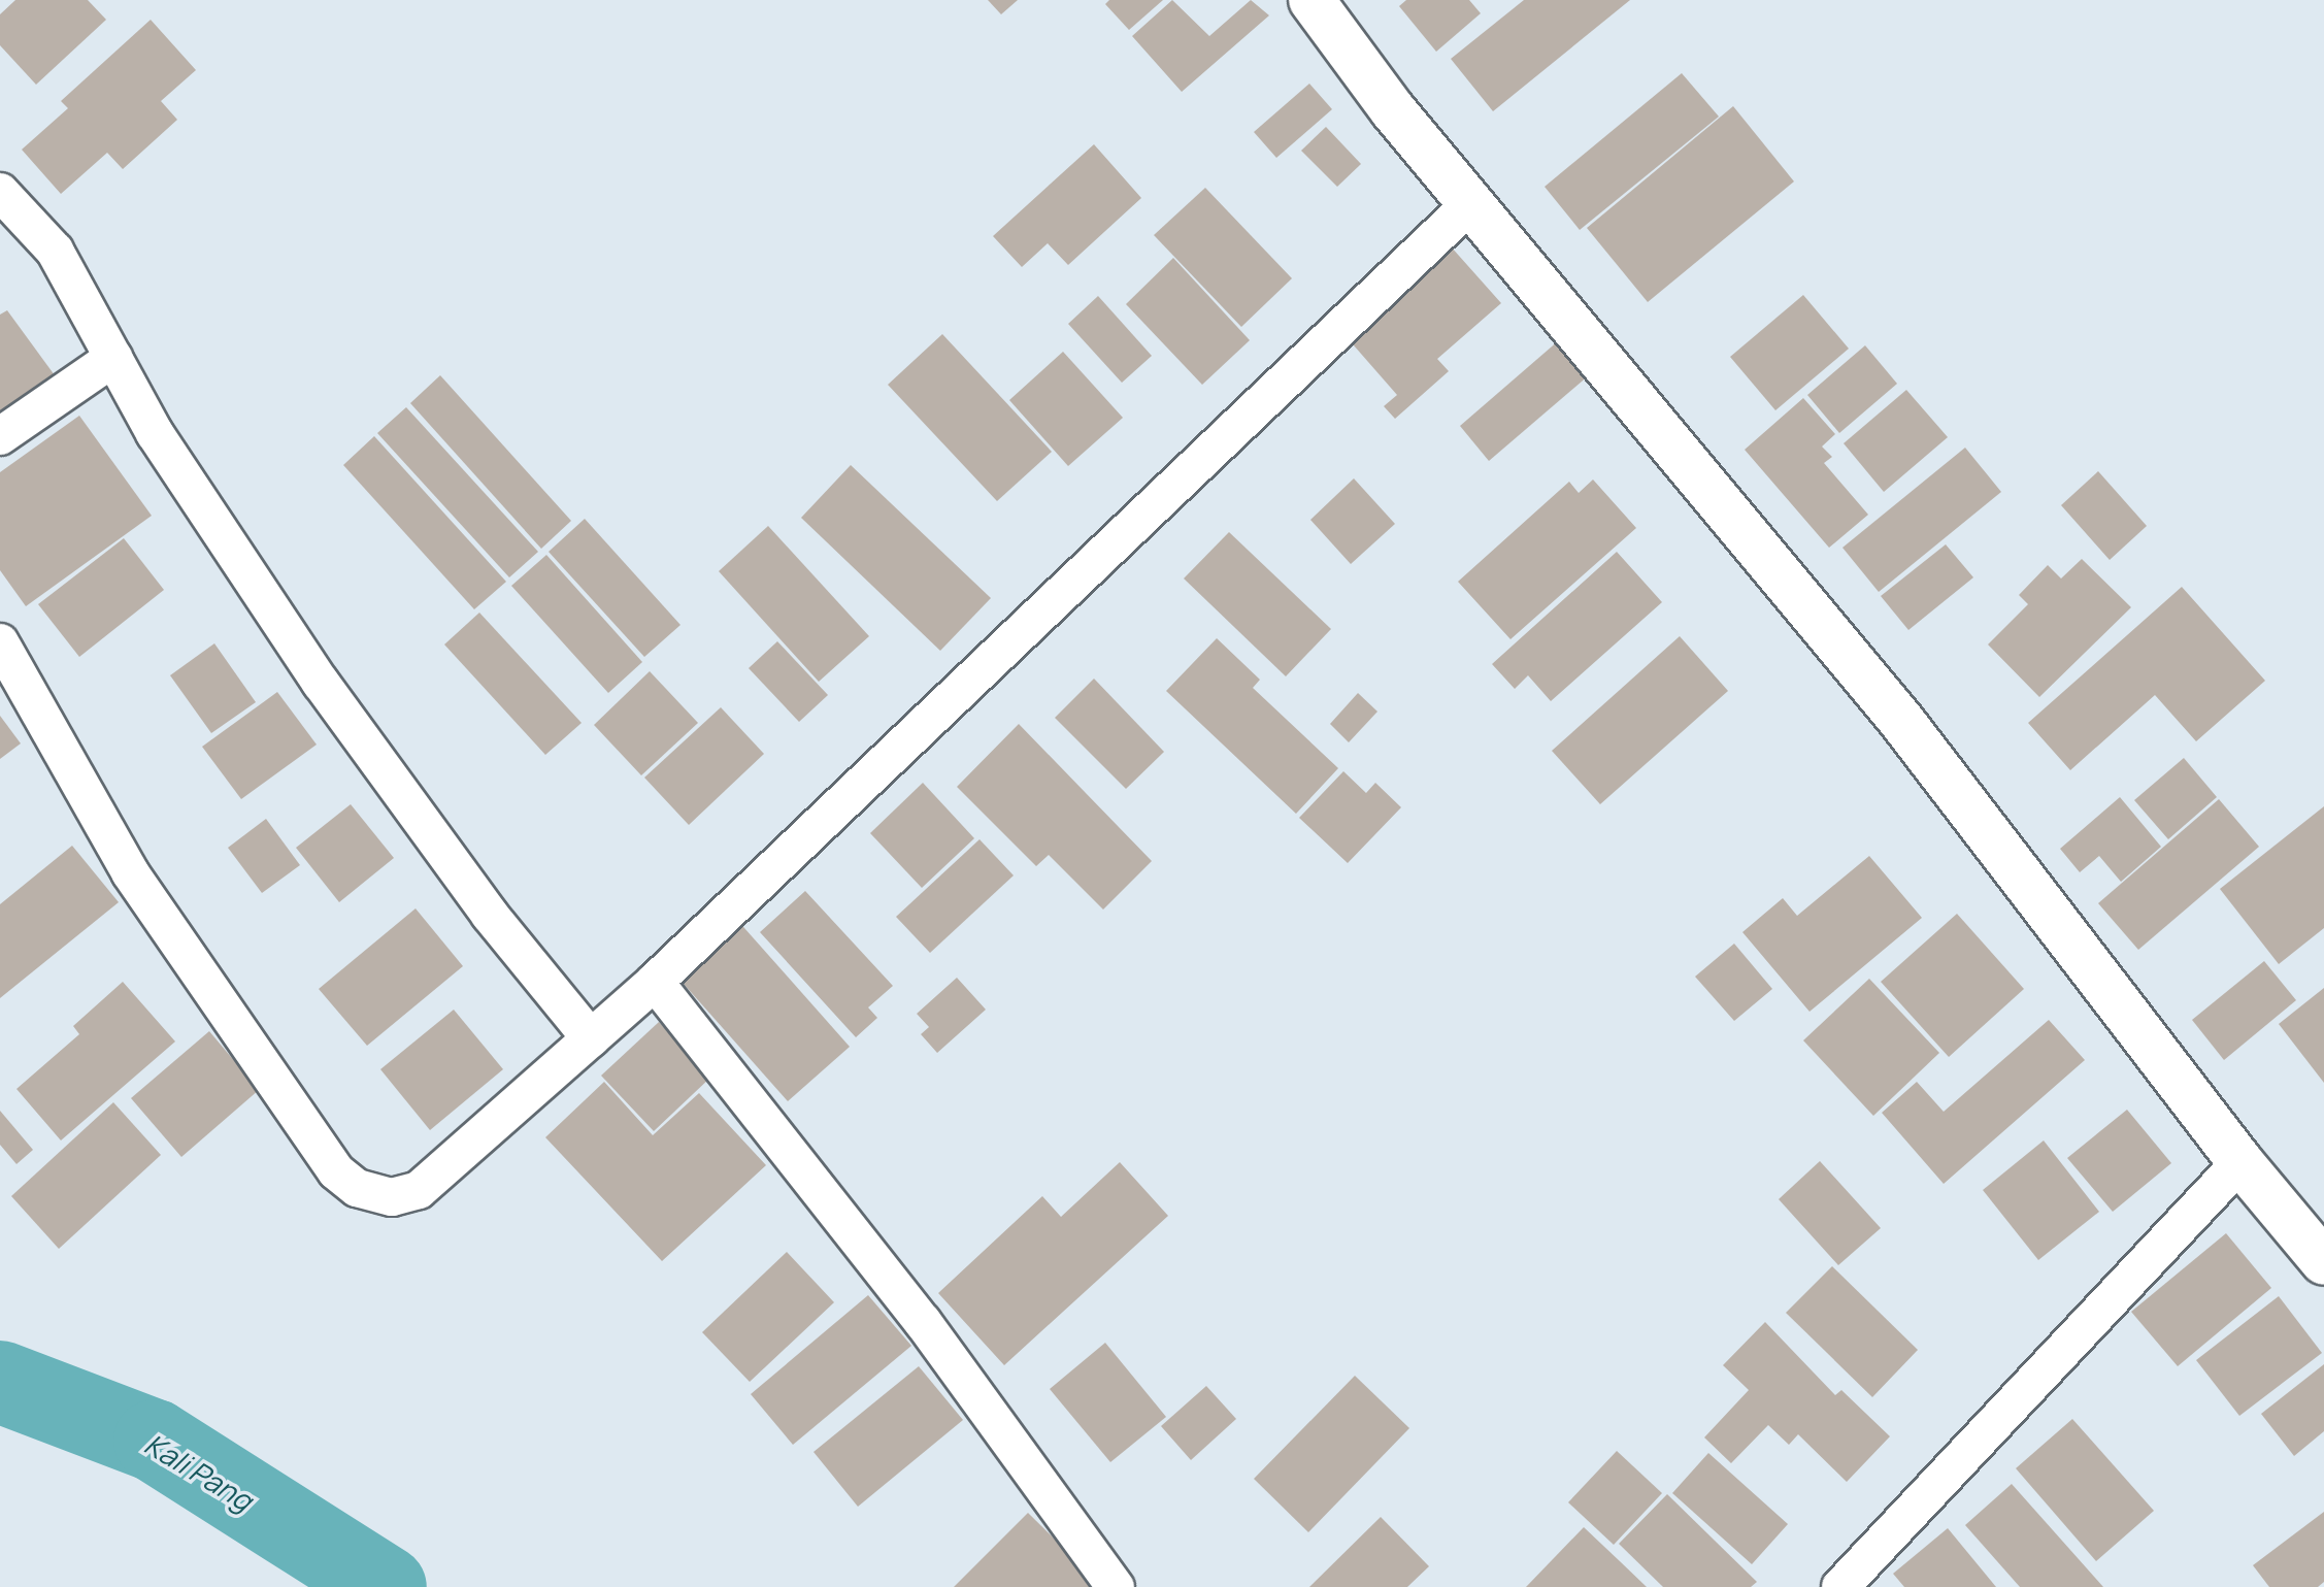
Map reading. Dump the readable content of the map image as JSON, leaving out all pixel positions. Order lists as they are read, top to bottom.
{
  "water": ["Kali Pang"]
}
